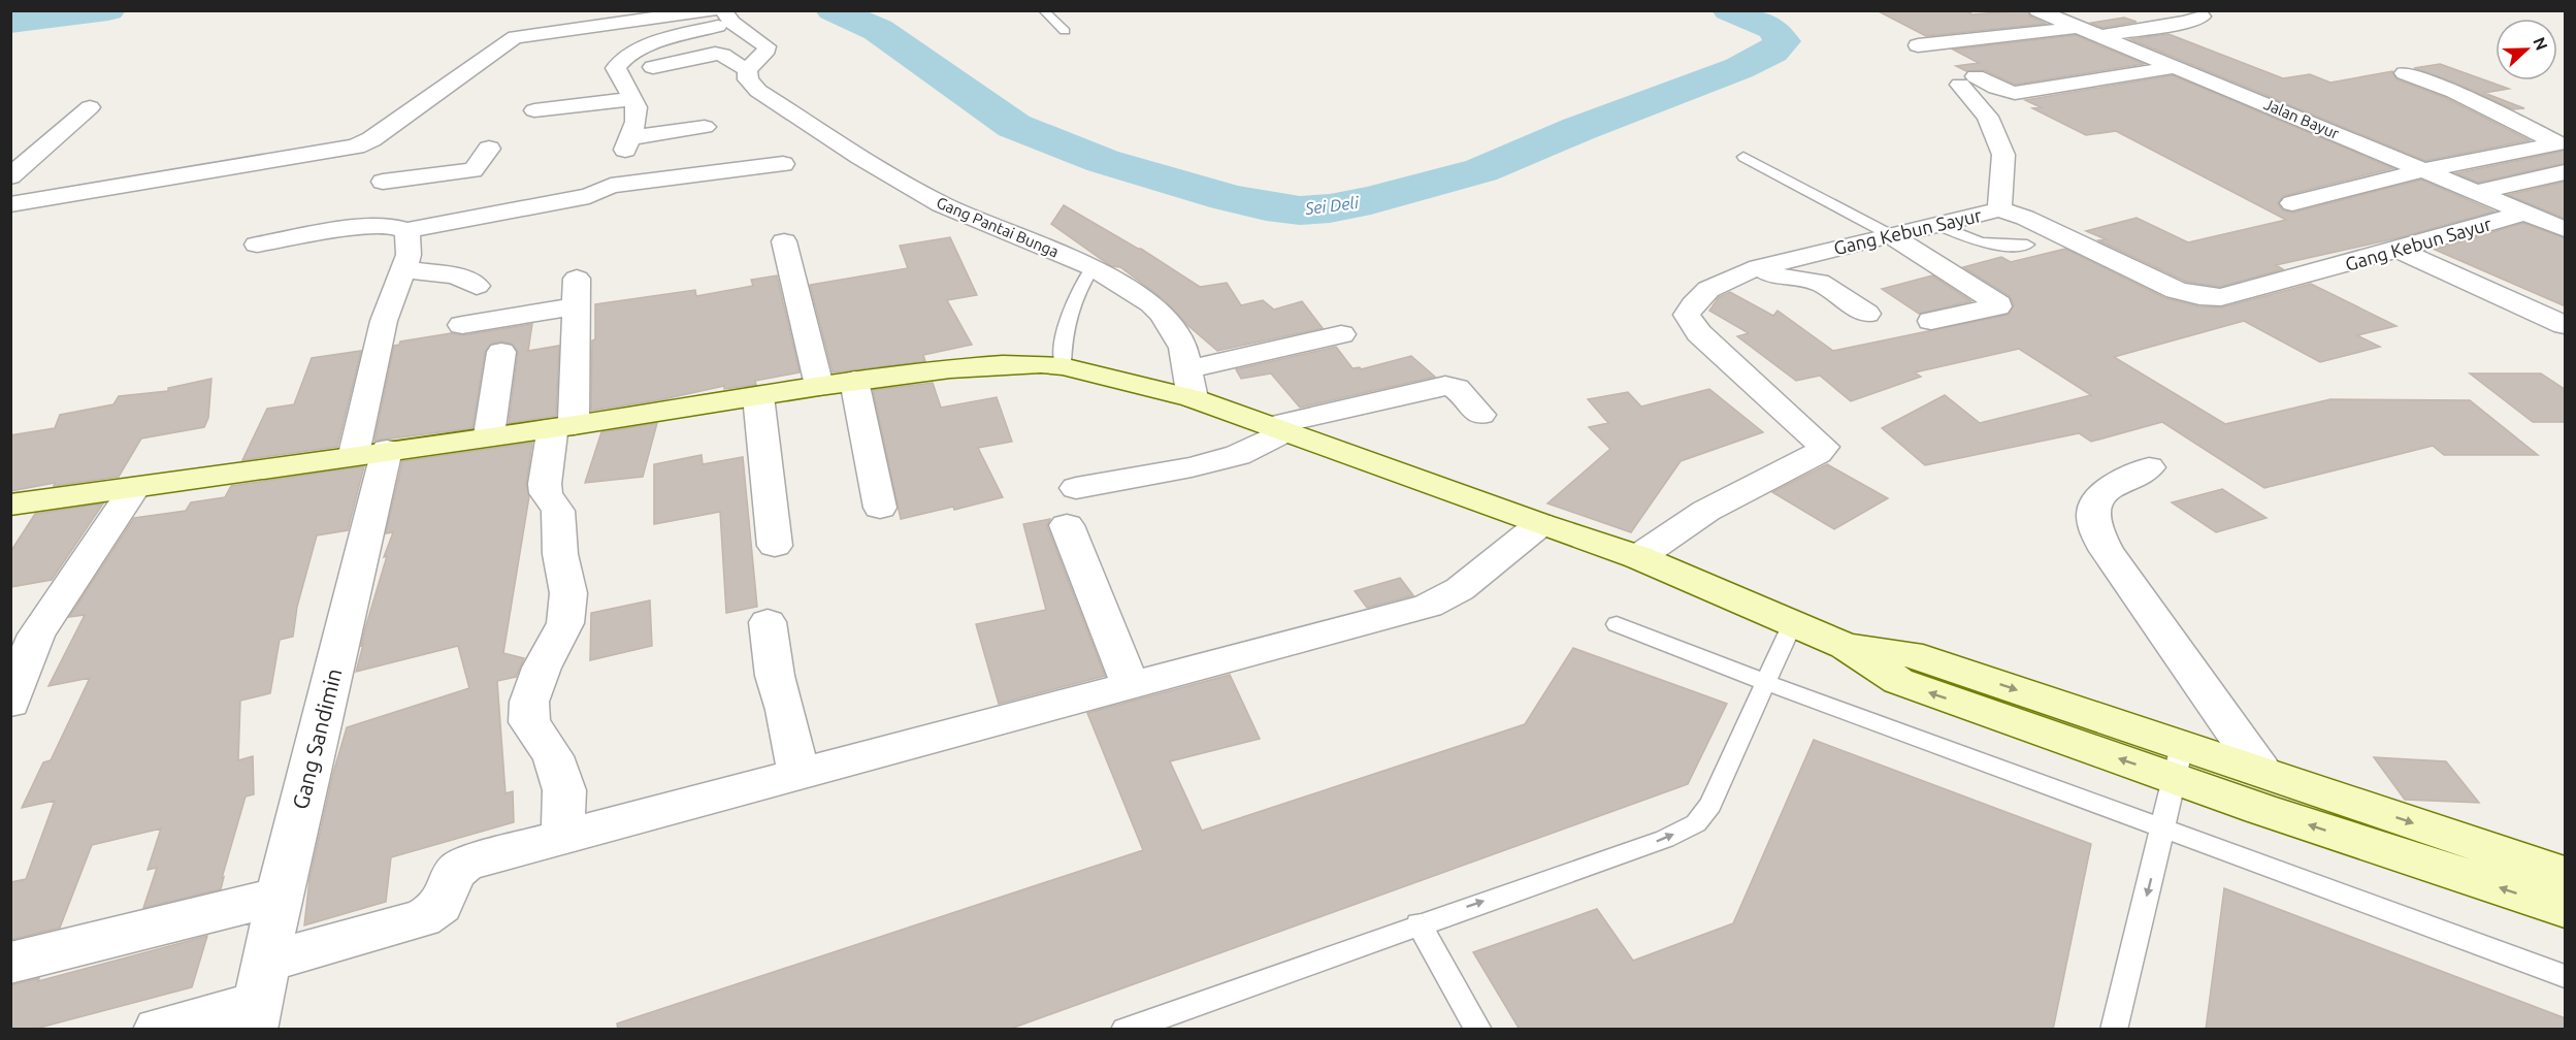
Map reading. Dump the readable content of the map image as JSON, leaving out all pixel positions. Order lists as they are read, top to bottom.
{
  "streets": {
    "street": [
      "Jalan Bayur",
      "Gang Pantai Bunga",
      "Gang Kebun Sayur",
      "Gang Sandimin"
    ]
  },
  "crossings": [
    ["Jalan Bayur", "Gang Kebun Sayur"]
  ],
  "water": ["Sei Deli"],
  "north": "right"
}
